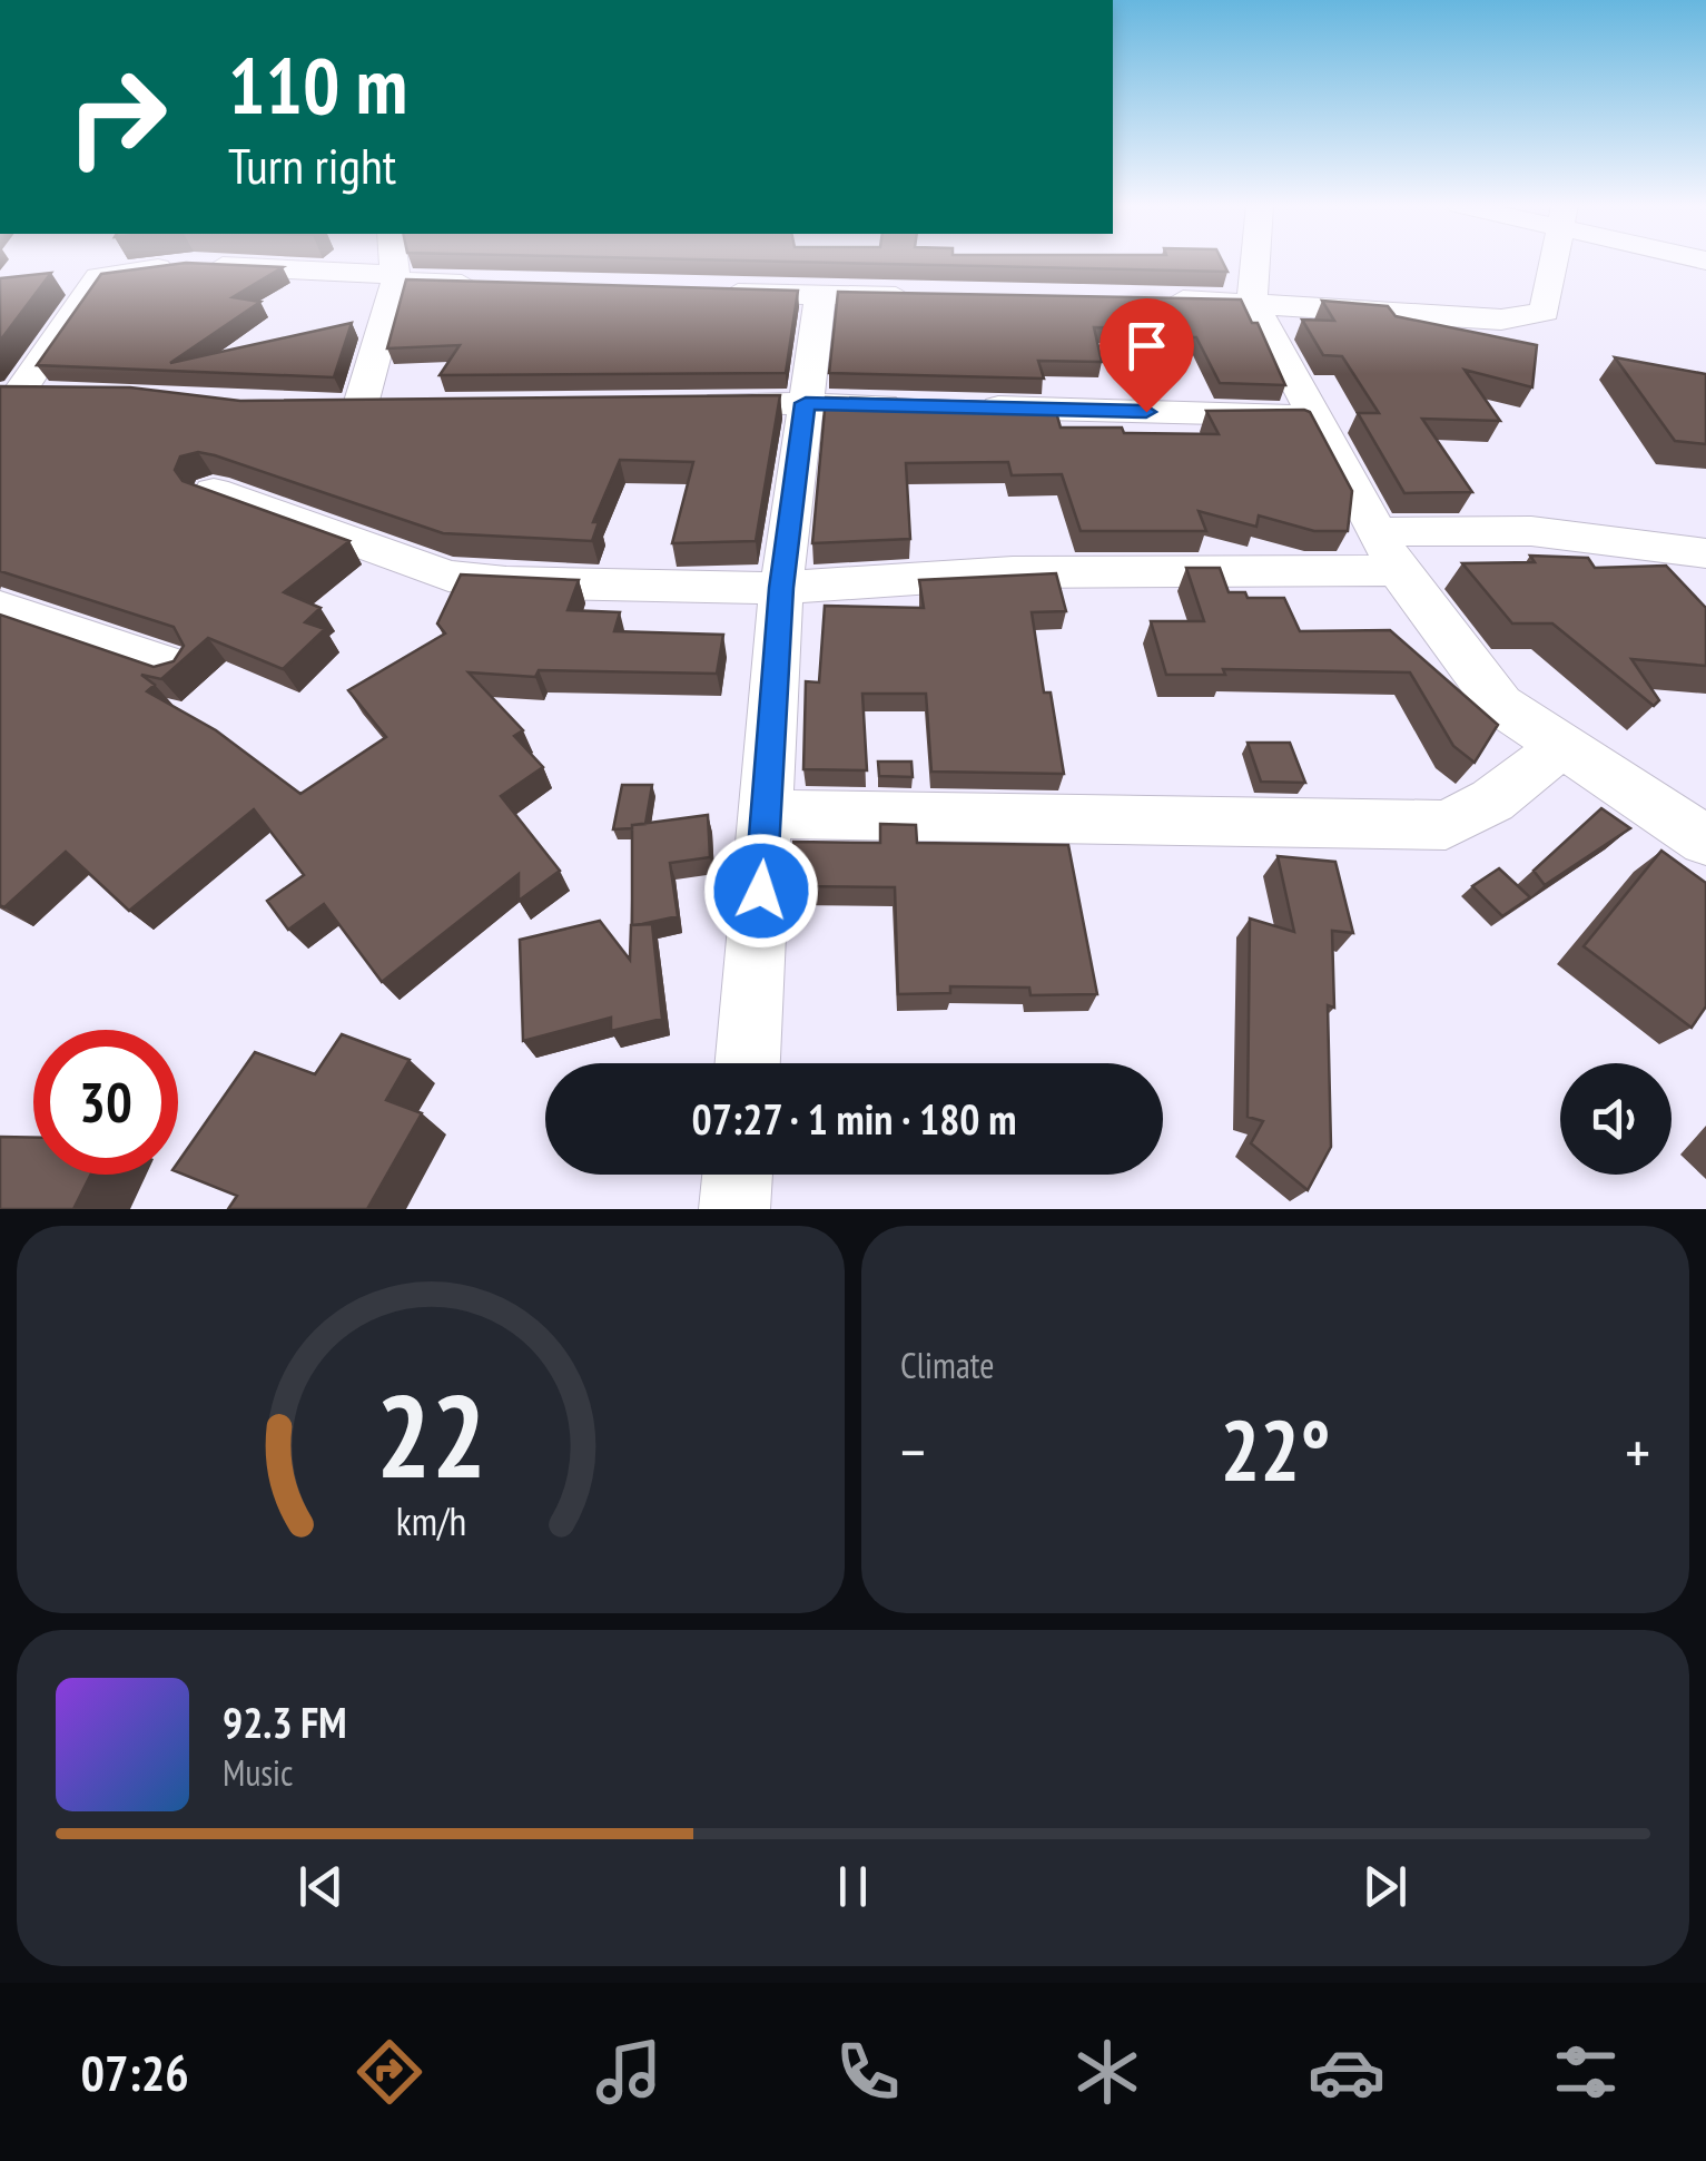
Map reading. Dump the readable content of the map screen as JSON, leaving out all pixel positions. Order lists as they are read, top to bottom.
{
  "page": {
    "turn": ["110 m", "Turn right"],
    "limit": "30",
    "trip": "07:27 · 1 min · 180 m",
    "tile": "Climate",
    "heat": ["−", "22°", "+"],
    "song": ["92.3 FM", "Music"],
    "tabs": "07:26",
    "gauge": ["22", "km/h"]
  }
}
